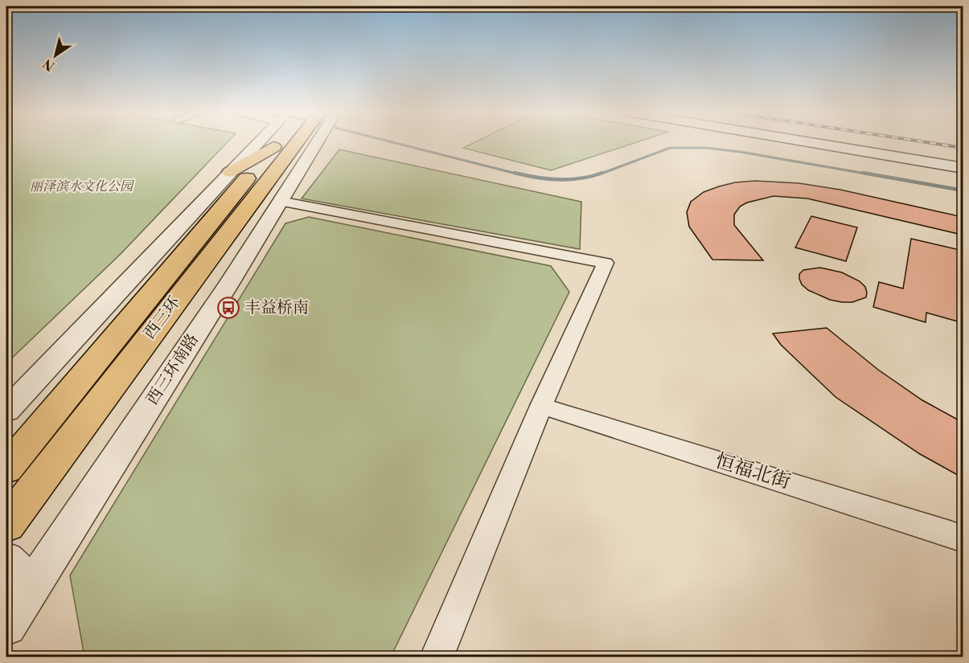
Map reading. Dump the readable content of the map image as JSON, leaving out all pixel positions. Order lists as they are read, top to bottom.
{
  "streets": {
    "highway": ["西三环"],
    "street": ["西三环南路", "恒福北街"]
  },
  "crossings": [
    ["西三环", "西三环南路"]
  ],
  "parks": ["丽泽滨水文化公园"],
  "places": {
    "bus stop": ["丰益桥南"]
  },
  "north": "bottom left"
}
